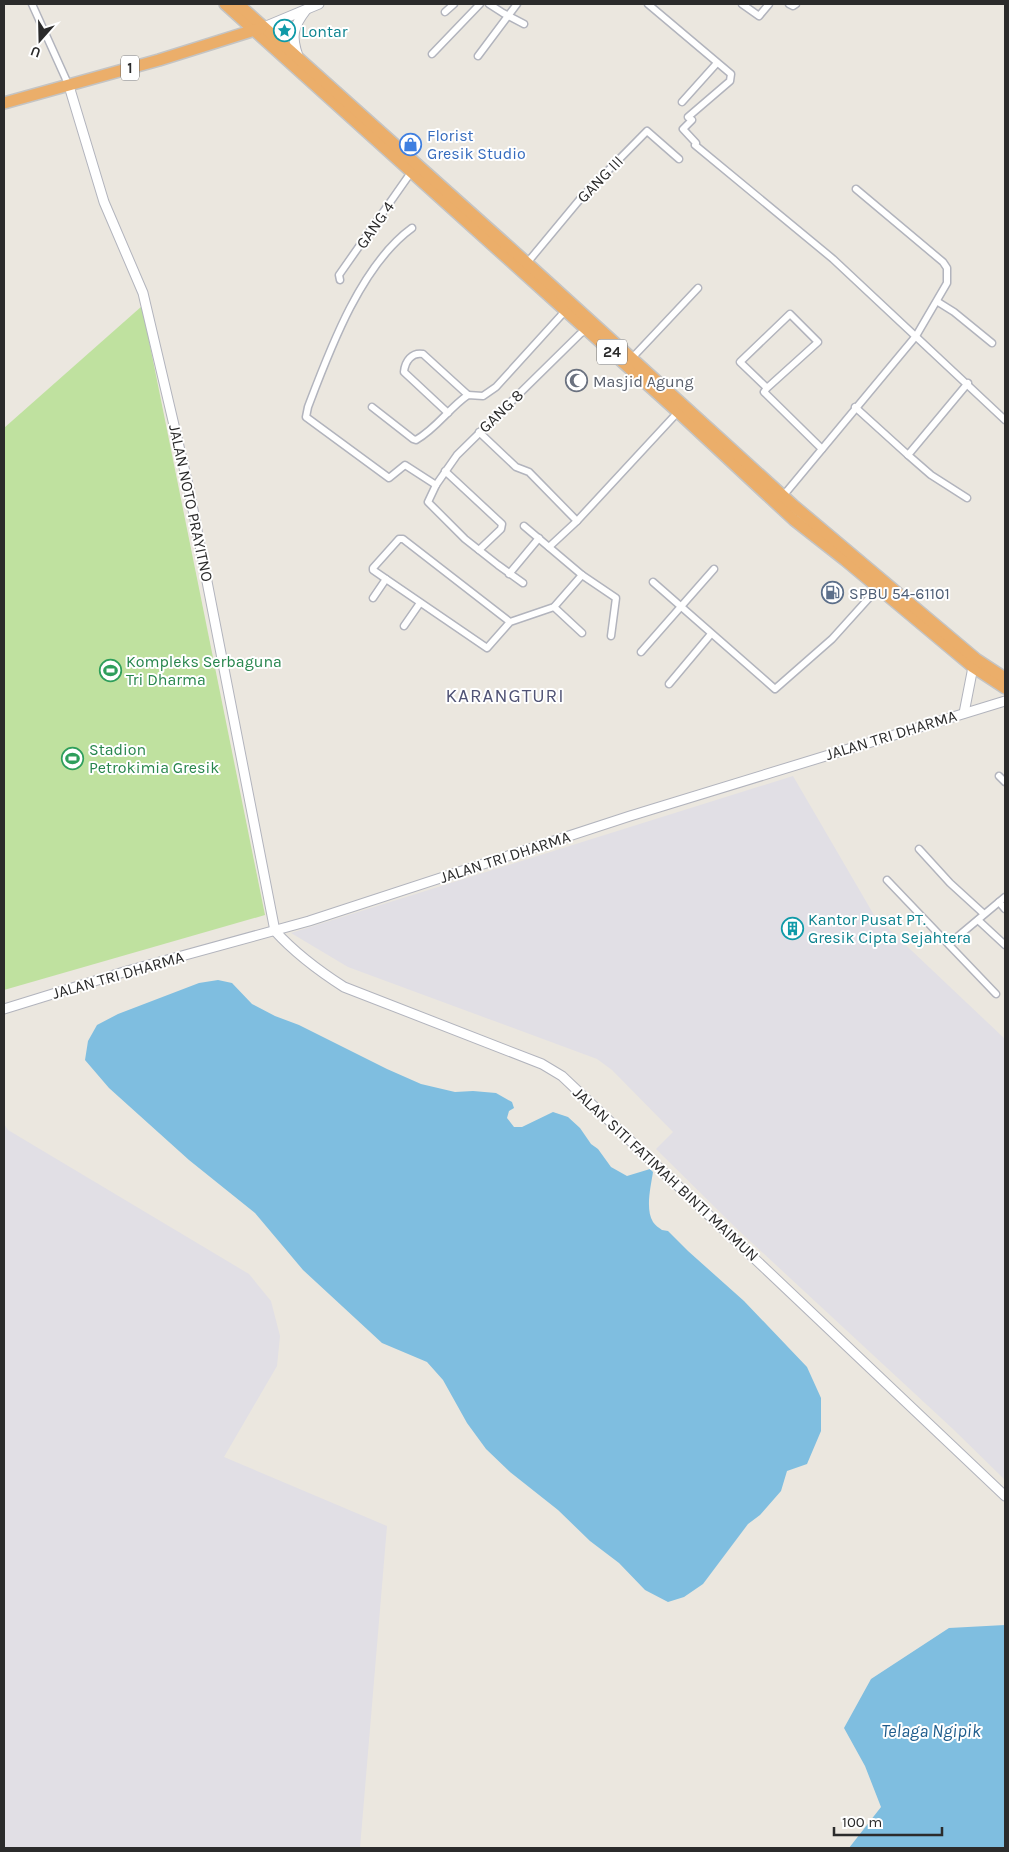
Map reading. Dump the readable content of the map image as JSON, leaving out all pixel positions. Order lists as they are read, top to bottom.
{
  "streets": {
    "highway": ["1", "24"],
    "street": [
      "GANG III",
      "GANG 4",
      "GANG 8",
      "JALAN NOTO PRAYITNO",
      "JALAN TRI DHARMA",
      "JALAN SITI FATIMAH BINTI MAIMUN"
    ]
  },
  "crossings": [
    ["1", "24"],
    ["1", "JALAN NOTO PRAYITNO"],
    ["GANG III", "24"],
    ["GANG 4", "24"],
    ["24", "GANG 8"],
    ["JALAN NOTO PRAYITNO", "JALAN TRI DHARMA"],
    ["JALAN NOTO PRAYITNO", "JALAN SITI FATIMAH BINTI MAIMUN"],
    ["JALAN TRI DHARMA", "JALAN SITI FATIMAH BINTI MAIMUN"]
  ],
  "districts": ["KARANGTURI"],
  "water": ["Telaga Ngipik"],
  "places": {
    "place": ["Lontar"],
    "shop": ["Florist Gresik Studio"],
    "mosque": ["Masjid Agung"],
    "fuel station": ["SPBU 54-61101"],
    "sports": ["Kompleks Serbaguna Tri Dharma", "Stadion Petrokimia Gresik"],
    "building": ["Kantor Pusat PT. Gresik Cipta Sejahtera"]
  },
  "scale_bar": "100 m",
  "north": "bottom"
}
